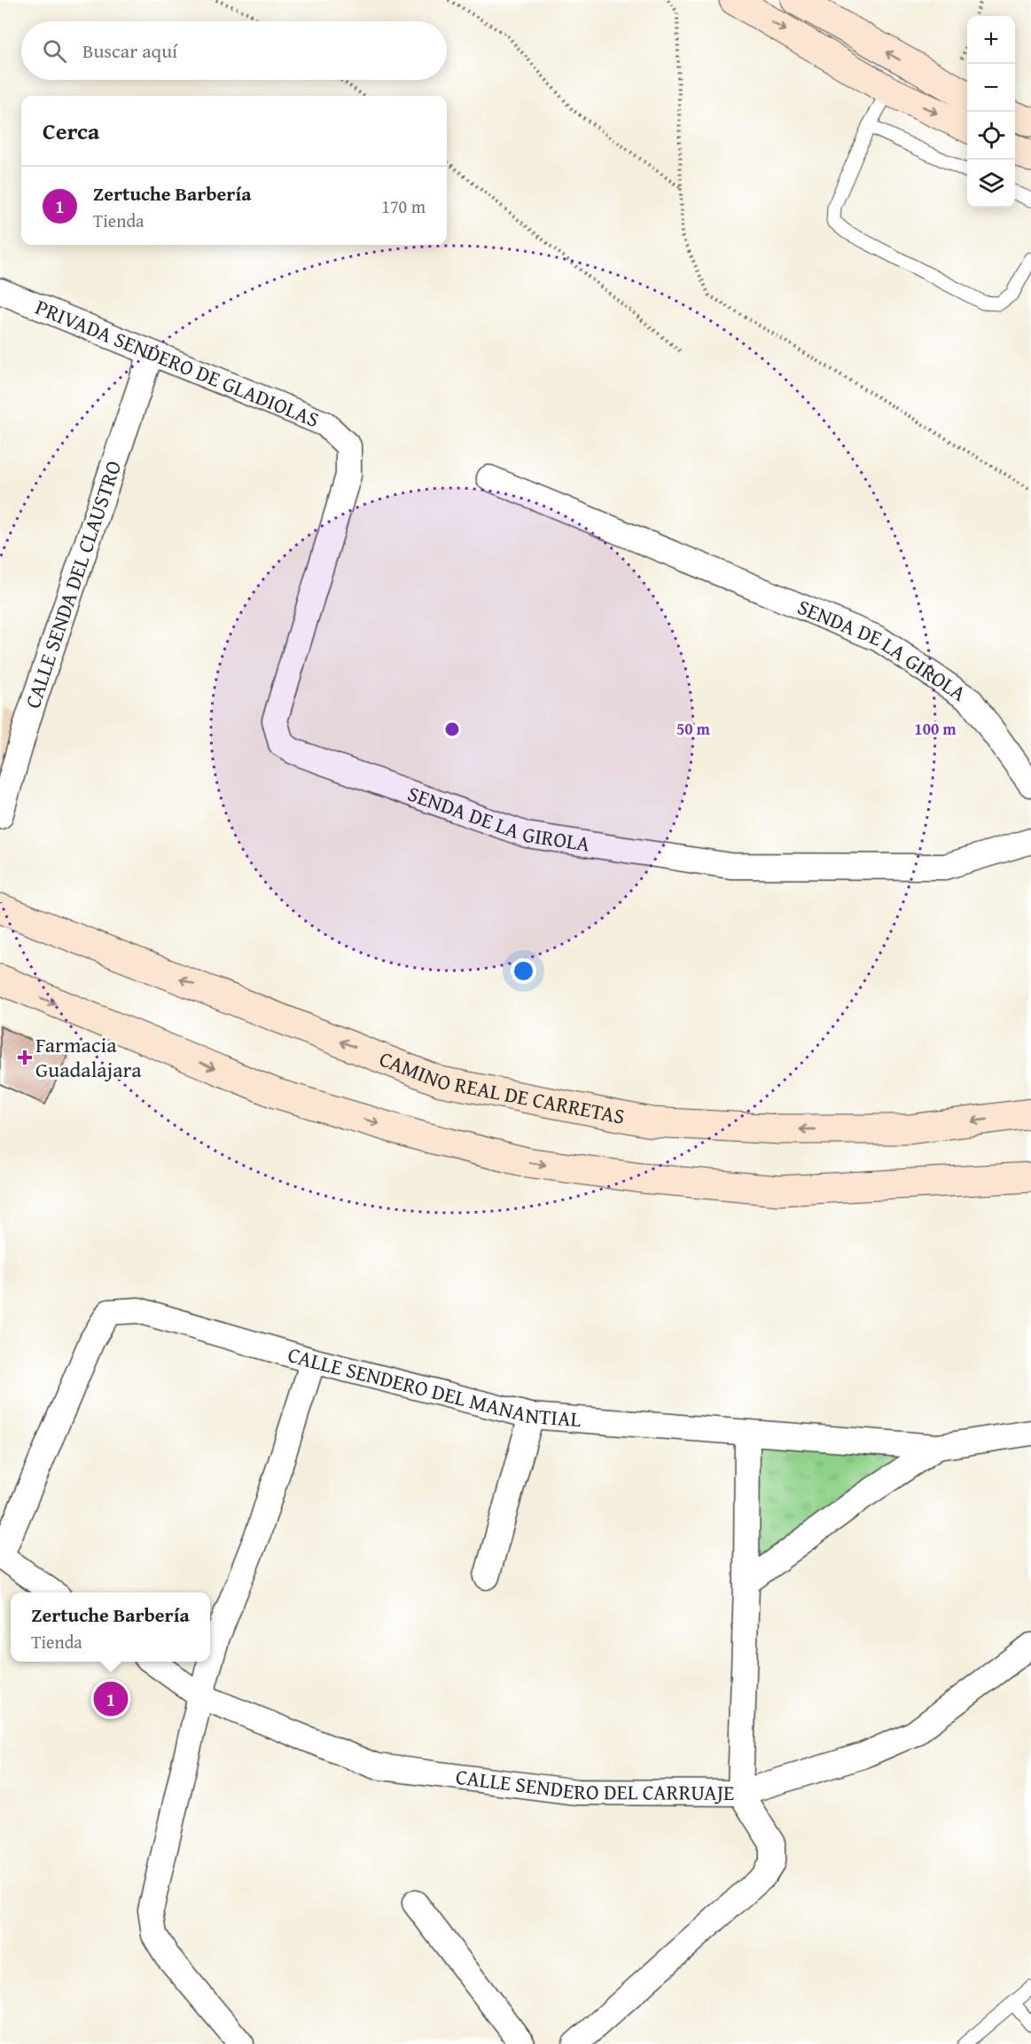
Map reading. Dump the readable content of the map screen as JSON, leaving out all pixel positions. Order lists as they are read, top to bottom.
{
  "streets": {
    "street": [
      "PRIVADA SENDERO DE GLADIOLAS",
      "CALLE SENDA DEL CLAUSTRO",
      "SENDA DE LA GIROLA",
      "CAMINO REAL DE CARRETAS",
      "CALLE SENDERO DEL MANANTIAL",
      "CALLE SENDERO DEL CARRUAJE"
    ]
  },
  "crossings": [
    ["PRIVADA SENDERO DE GLADIOLAS", "CALLE SENDA DEL CLAUSTRO"],
    ["PRIVADA SENDERO DE GLADIOLAS", "SENDA DE LA GIROLA"]
  ],
  "places": {
    "health": ["Farmacia Guadalajara"]
  },
  "page": {
    "map_buttons": ["+", "−"],
    "search": "Buscar aquí",
    "heading": "Cerca",
    "list": [
      {
        "mark": "1",
        "name": "Zertuche Barbería",
        "note": "Tienda",
        "value": "170 m"
      }
    ],
    "popup": ["Zertuche Barbería", "Tienda"],
    "pins": "1"
  },
  "rings": ["50 m", "100 m"]
}
